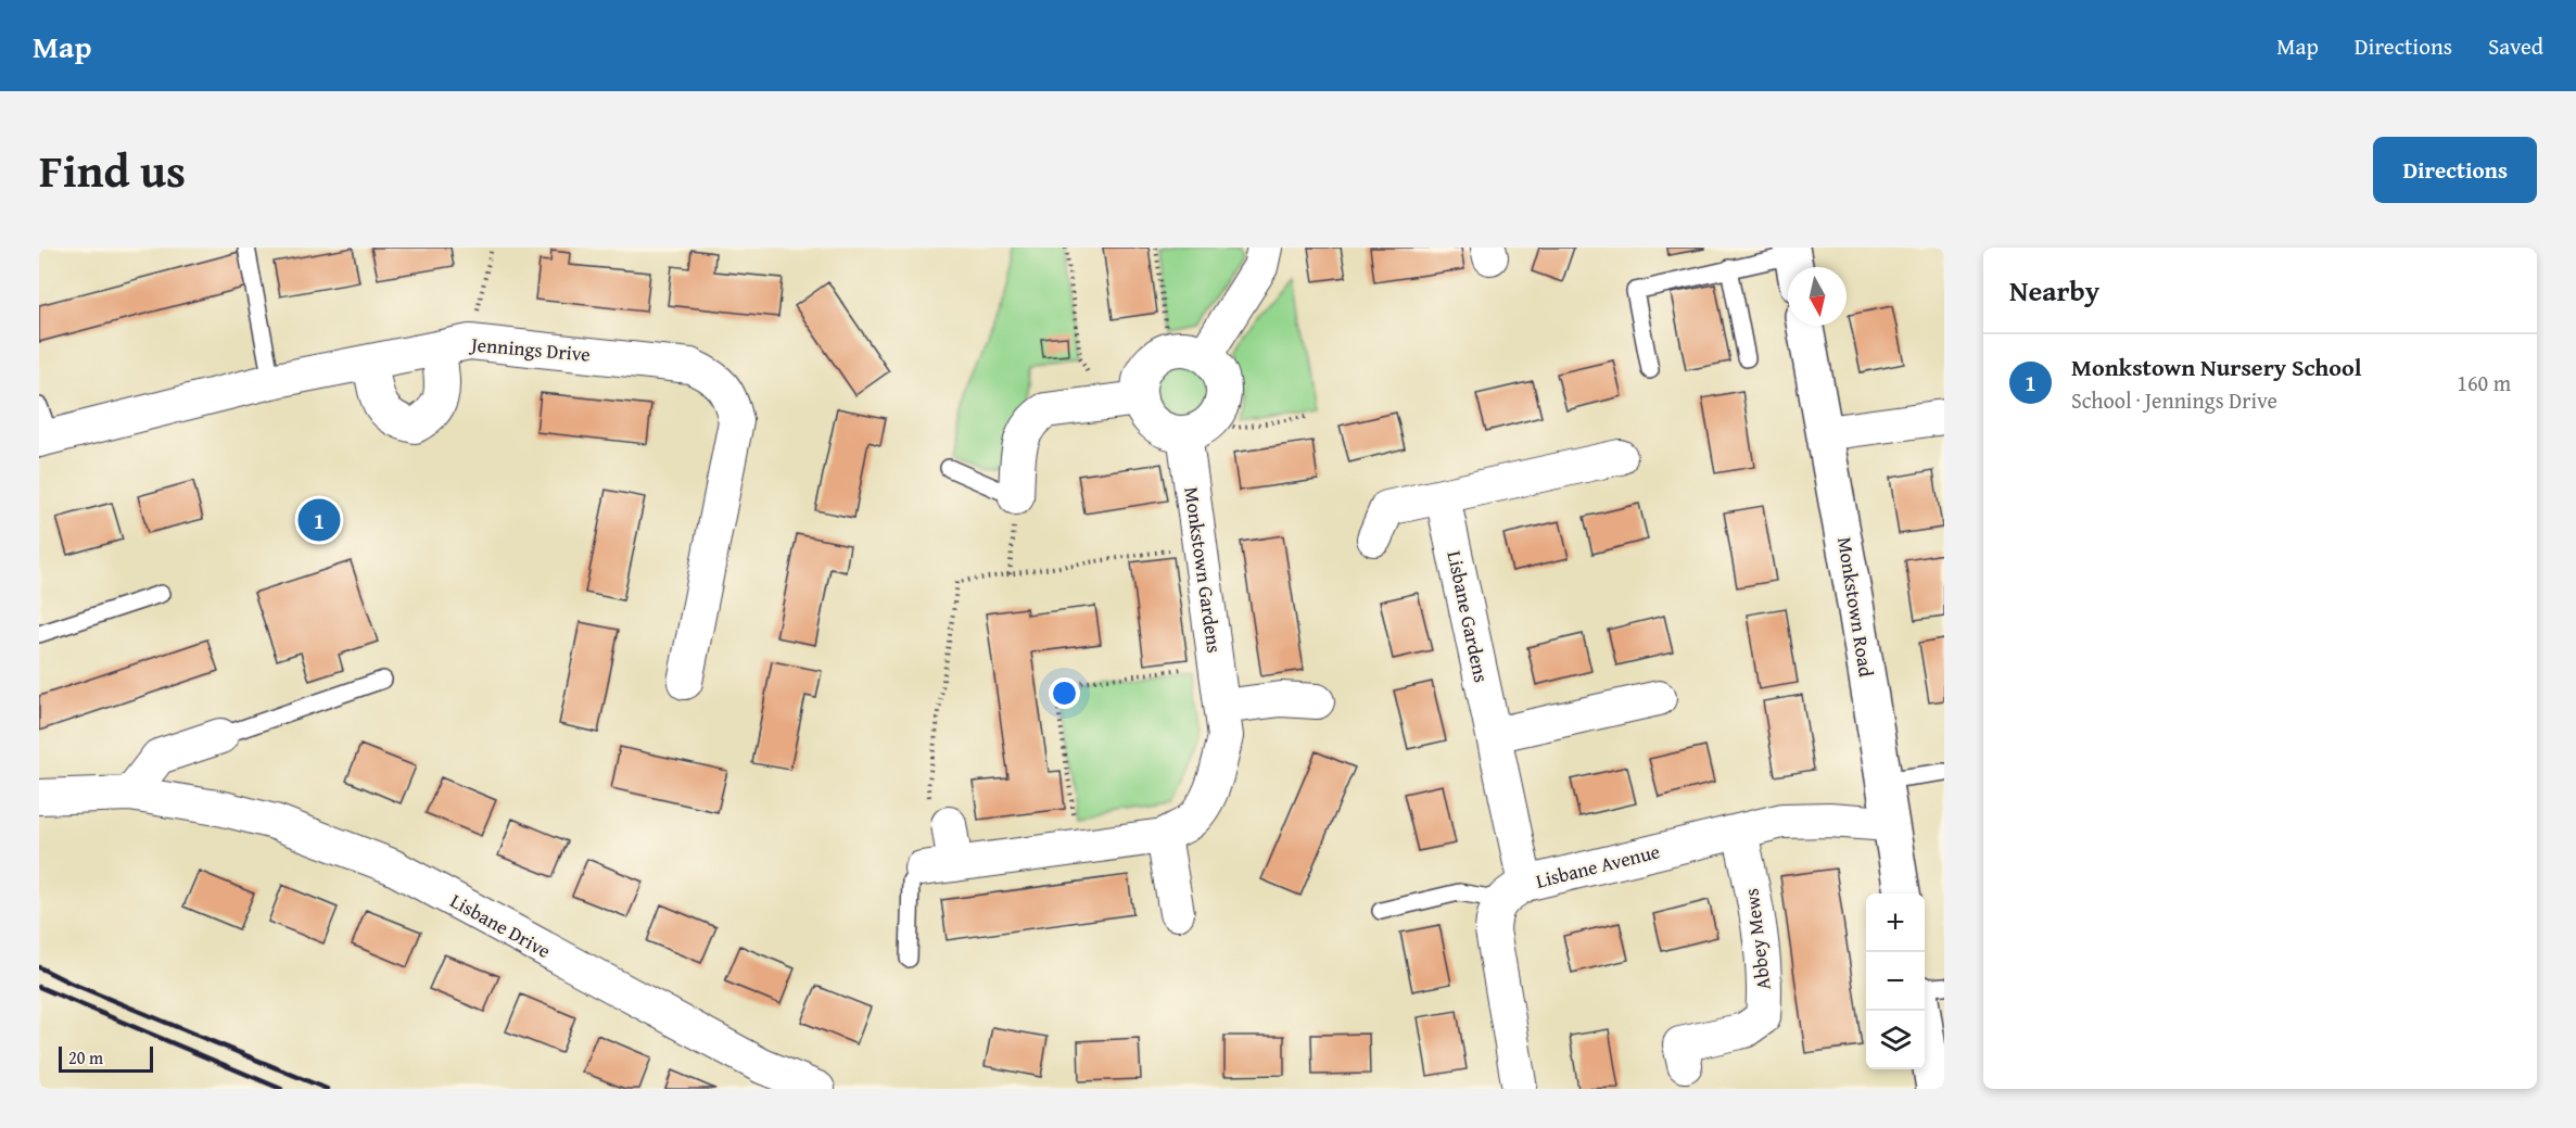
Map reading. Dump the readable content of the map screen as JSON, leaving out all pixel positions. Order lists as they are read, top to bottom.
{
  "streets": {
    "street": [
      "Jennings Drive",
      "Monkstown Gardens",
      "Monkstown Road",
      "Lisbane Gardens",
      "Lisbane Avenue",
      "Lisbane Drive",
      "Abbey Mews"
    ]
  },
  "crossings": [
    ["Monkstown Road", "Lisbane Avenue"],
    ["Lisbane Gardens", "Lisbane Avenue"],
    ["Lisbane Avenue", "Abbey Mews"]
  ],
  "scale_bar": "20 m",
  "north": "bottom",
  "page": {
    "header": "Map",
    "nav": ["Map", "Directions", "Saved"],
    "title": "Find us",
    "buttons": "Directions",
    "heading": "Nearby",
    "list": [
      {
        "mark": "1",
        "name": "Monkstown Nursery School",
        "note": "School · Jennings Drive",
        "value": "160 m"
      }
    ],
    "pins": "1",
    "map_buttons": ["+", "−"],
    "scale": "20 m"
  }
}
